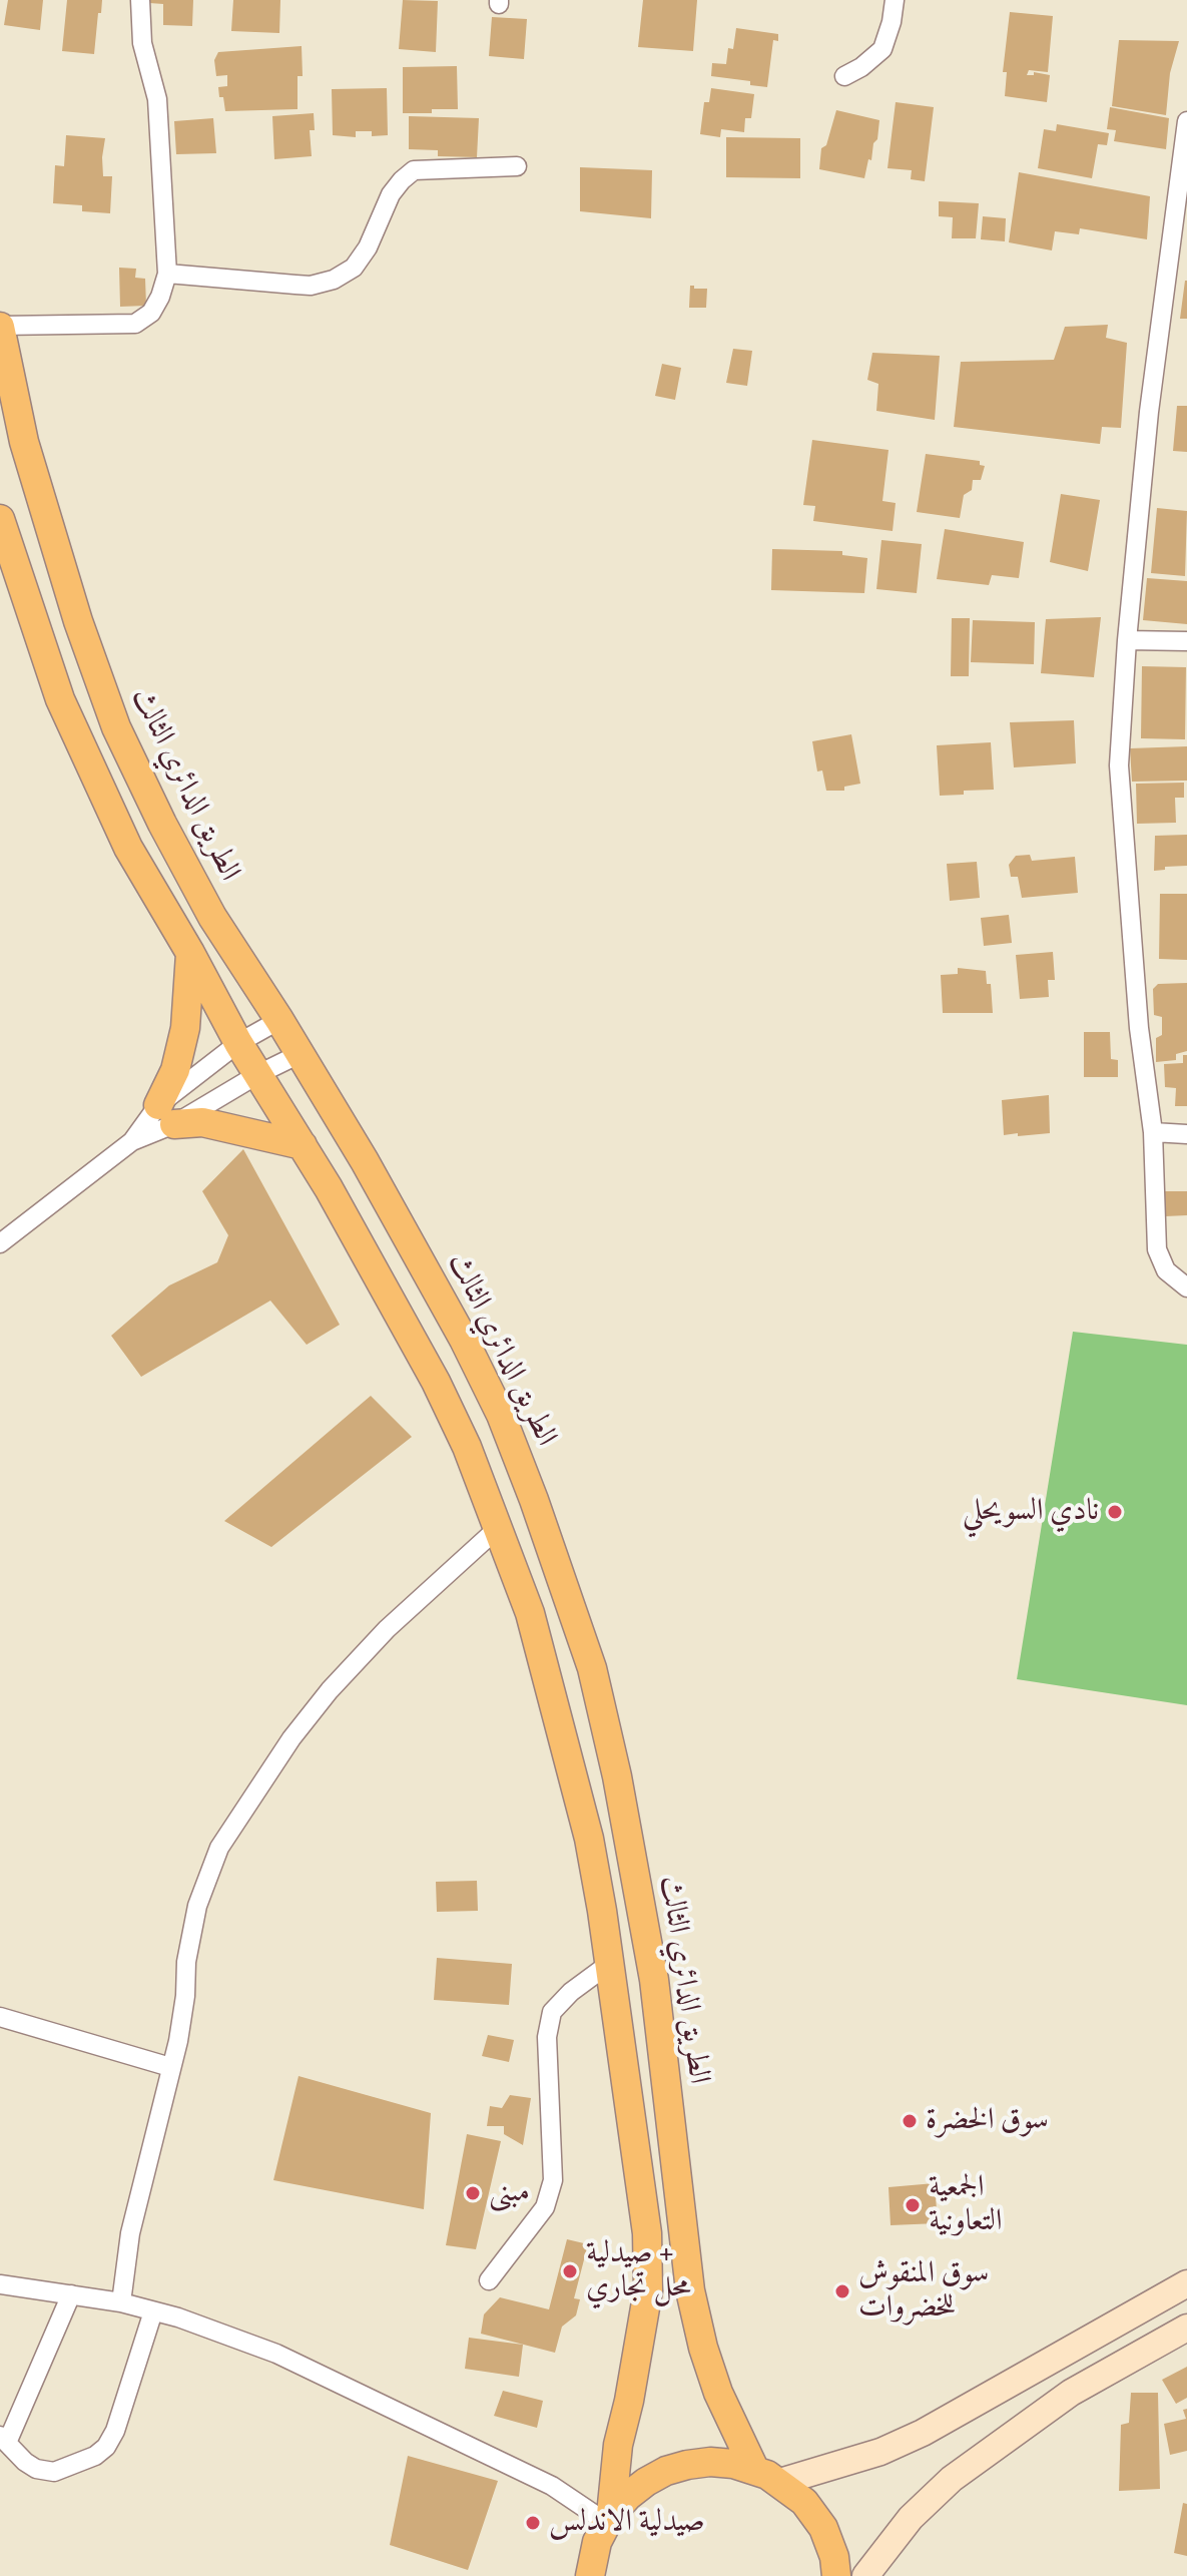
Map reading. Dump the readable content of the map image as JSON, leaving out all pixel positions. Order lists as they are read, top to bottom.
{
  "streets": {
    "main road": ["الطريق الدائري الثالث"]
  },
  "places": [
    "نادي السويحلي",
    "سوق الخضرة",
    "مبنى",
    "الجمعية التعاونية",
    "صيدلية + محل تجاري",
    "سوق المنقوش للخضروات",
    "صيدلية الاندلس"
  ]
}
